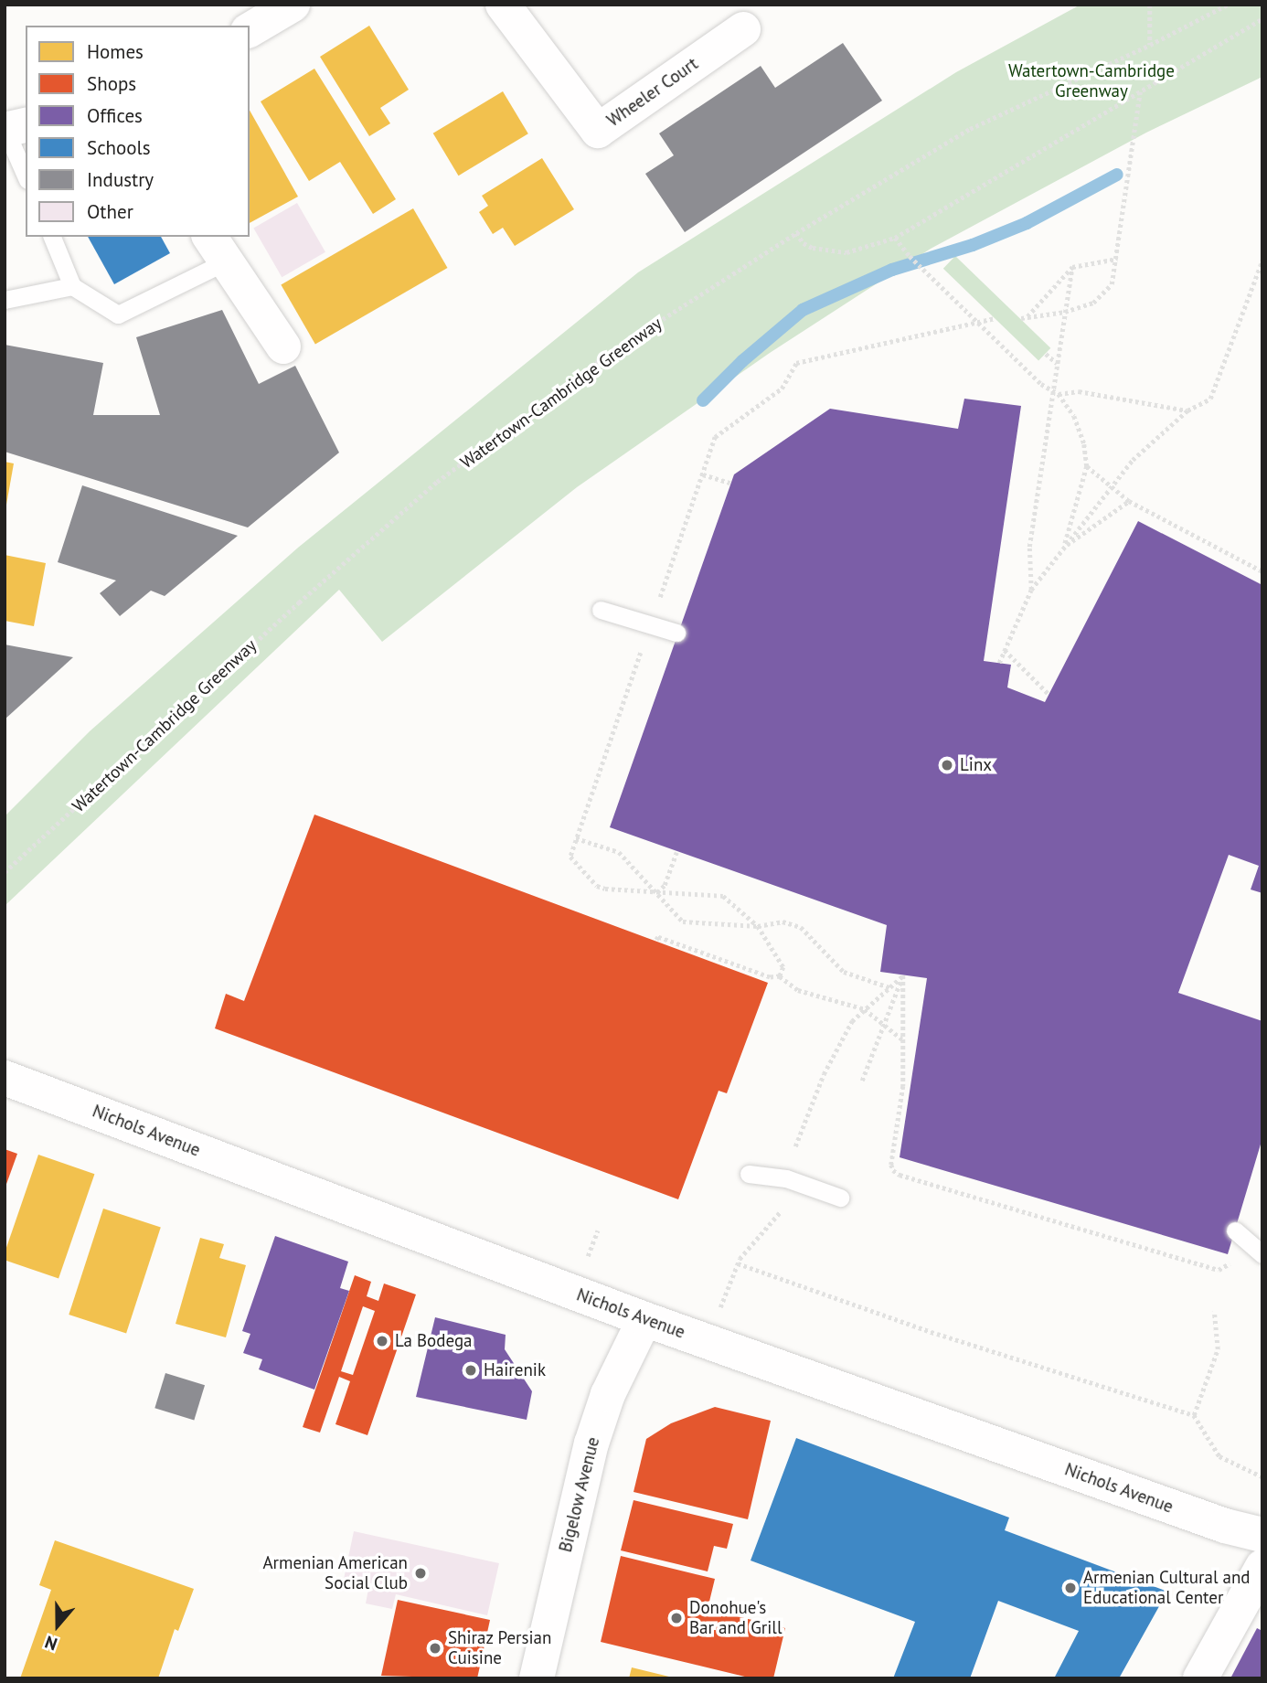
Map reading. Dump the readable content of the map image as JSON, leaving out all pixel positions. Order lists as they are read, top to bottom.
{
  "streets": {
    "street": ["Wheeler Court", "Nichols Avenue", "Bigelow Avenue"],
    "path": ["Watertown-Cambridge Greenway"]
  },
  "crossings": [
    ["Nichols Avenue", "Bigelow Avenue"]
  ],
  "parks": ["Watertown-Cambridge Greenway"],
  "places": [
    "Linx",
    "La Bodega",
    "Hairenik",
    "Armenian American Social Club",
    "Armenian Cultural and Educational Center",
    "Donohue's Bar and Grill",
    "Shiraz Persian Cuisine"
  ],
  "legend": [
    "Homes",
    "Shops",
    "Offices",
    "Schools",
    "Industry",
    "Other"
  ],
  "north": "bottom"
}
